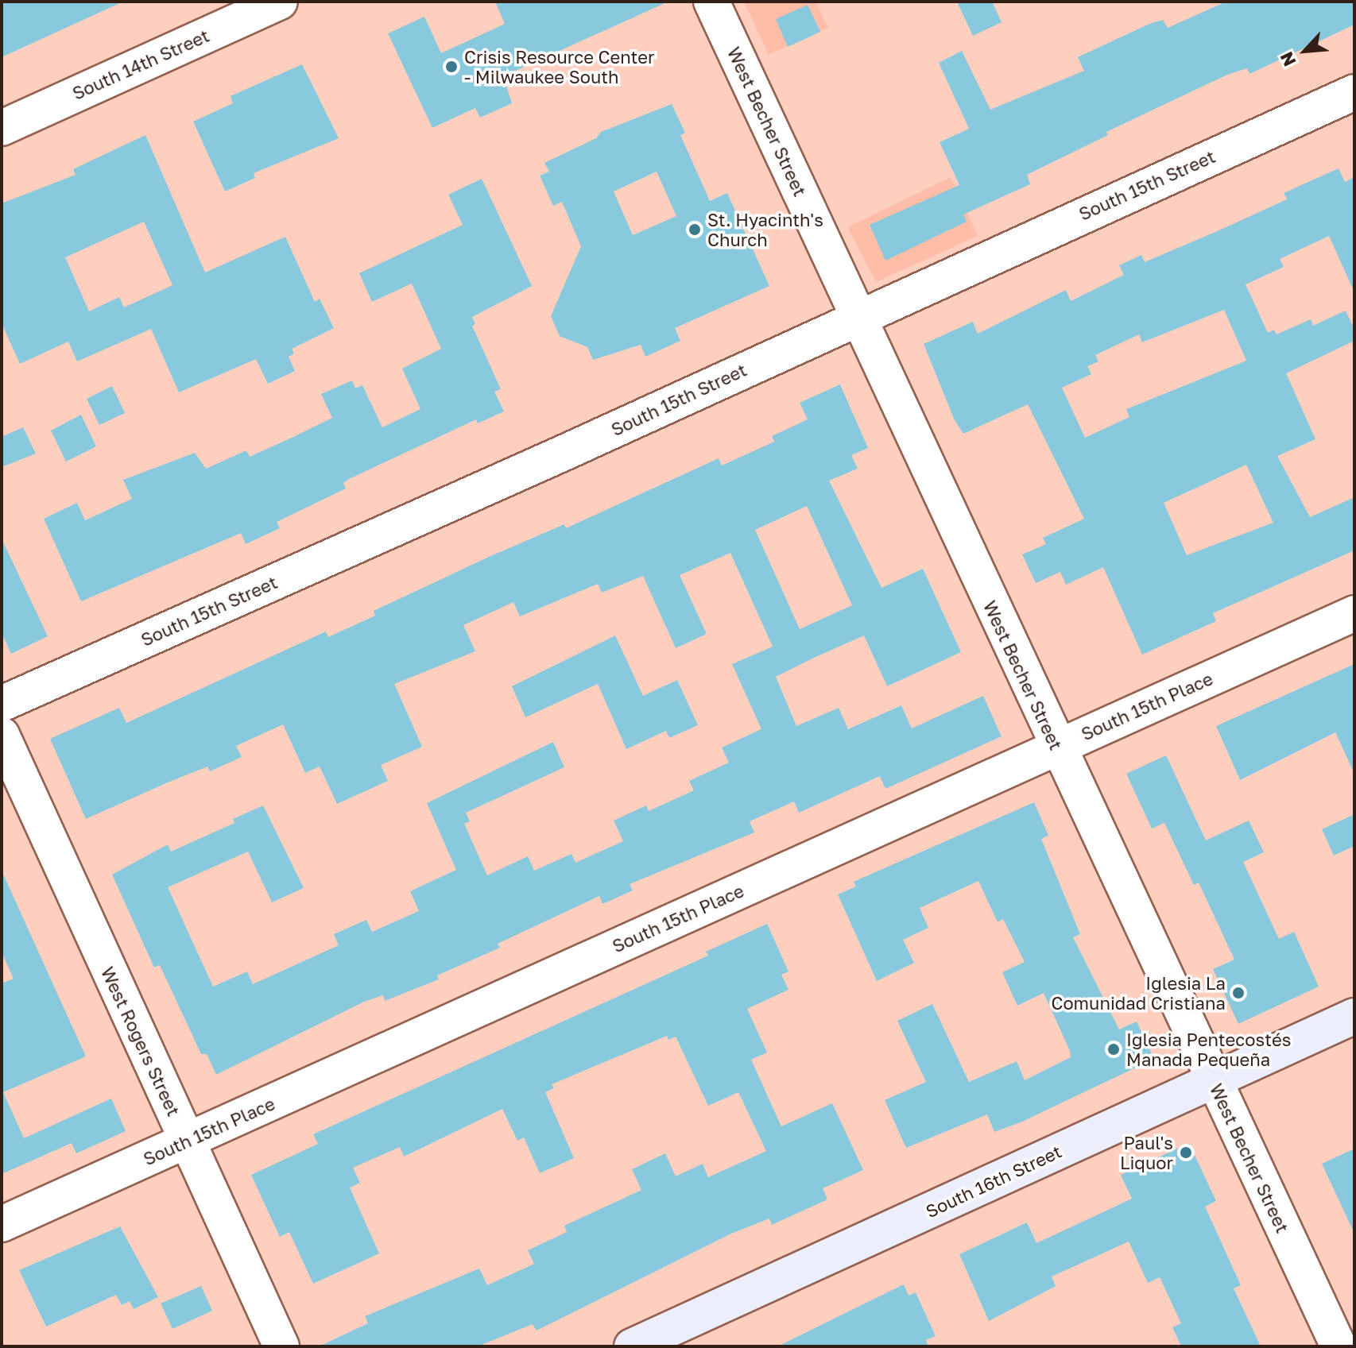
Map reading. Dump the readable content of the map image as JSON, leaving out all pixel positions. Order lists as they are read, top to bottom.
{
  "streets": {
    "main road": ["South 16th Street"],
    "street": [
      "South 14th Street",
      "West Becher Street",
      "South 15th Street",
      "South 15th Place",
      "West Rogers Street"
    ]
  },
  "crossings": [
    ["West Becher Street", "South 15th Street"],
    ["West Becher Street", "South 15th Place"],
    ["West Becher Street", "South 16th Street"],
    ["South 15th Place", "West Rogers Street"]
  ],
  "places": [
    "Crisis Resource Center - Milwaukee South",
    "St. Hyacinth's Church",
    "Iglesia La Comunidad Cristiana",
    "Iglesia Pentecostés Manada Pequeña",
    "Paul's Liquor"
  ],
  "north": "bottom left"
}
